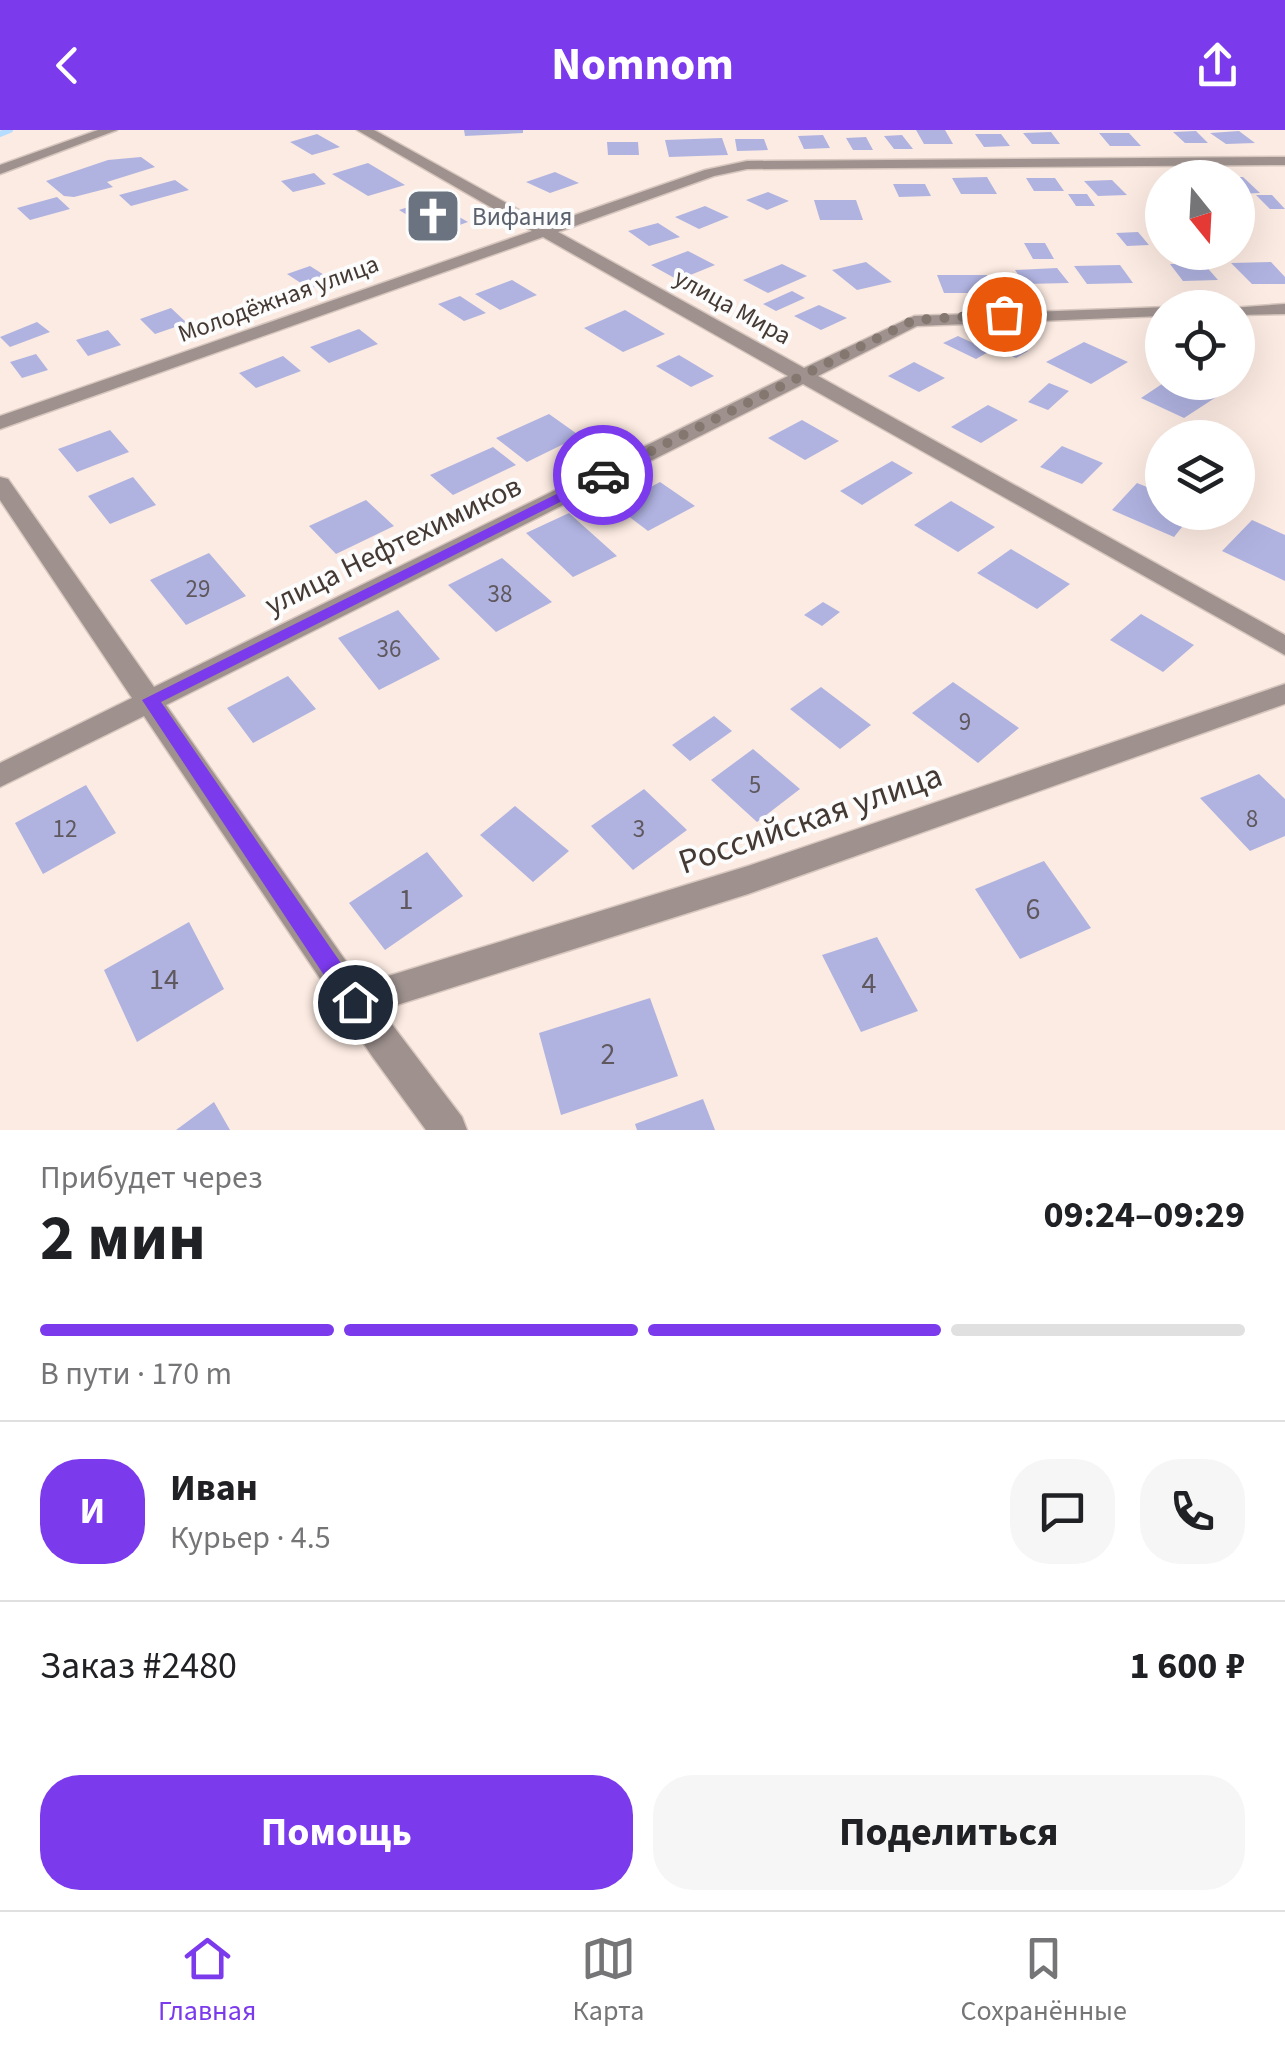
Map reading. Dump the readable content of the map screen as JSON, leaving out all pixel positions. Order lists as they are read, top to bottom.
{
  "streets": {
    "street": [
      "Молодёжная улица",
      "улица Мира",
      "улица Нефтехимиков",
      "Российская улица"
    ]
  },
  "crossings": [
    ["Молодёжная улица", "улица Мира"],
    ["улица Мира", "улица Нефтехимиков"]
  ],
  "places": {
    "church": ["Вифания"]
  },
  "house_numbers": [
    "29",
    "38",
    "36",
    "9",
    "5",
    "8",
    "12",
    "3",
    "1",
    "6",
    "14",
    "4",
    "2"
  ],
  "north": "bottom",
  "page": {
    "header": "Nomnom",
    "heading": ["2 мин", "Прибудет через", "09:24–09:29"],
    "panel": [
      "Иван",
      "Курьер · 4.5",
      "Заказ #2480",
      "1 600 ₽"
    ],
    "bar": "В пути · 170 m",
    "round": "И",
    "buttons": ["Помощь", "Поделиться"],
    "tabs": ["Главная", "Карта", "Сохранённые"]
  }
}
